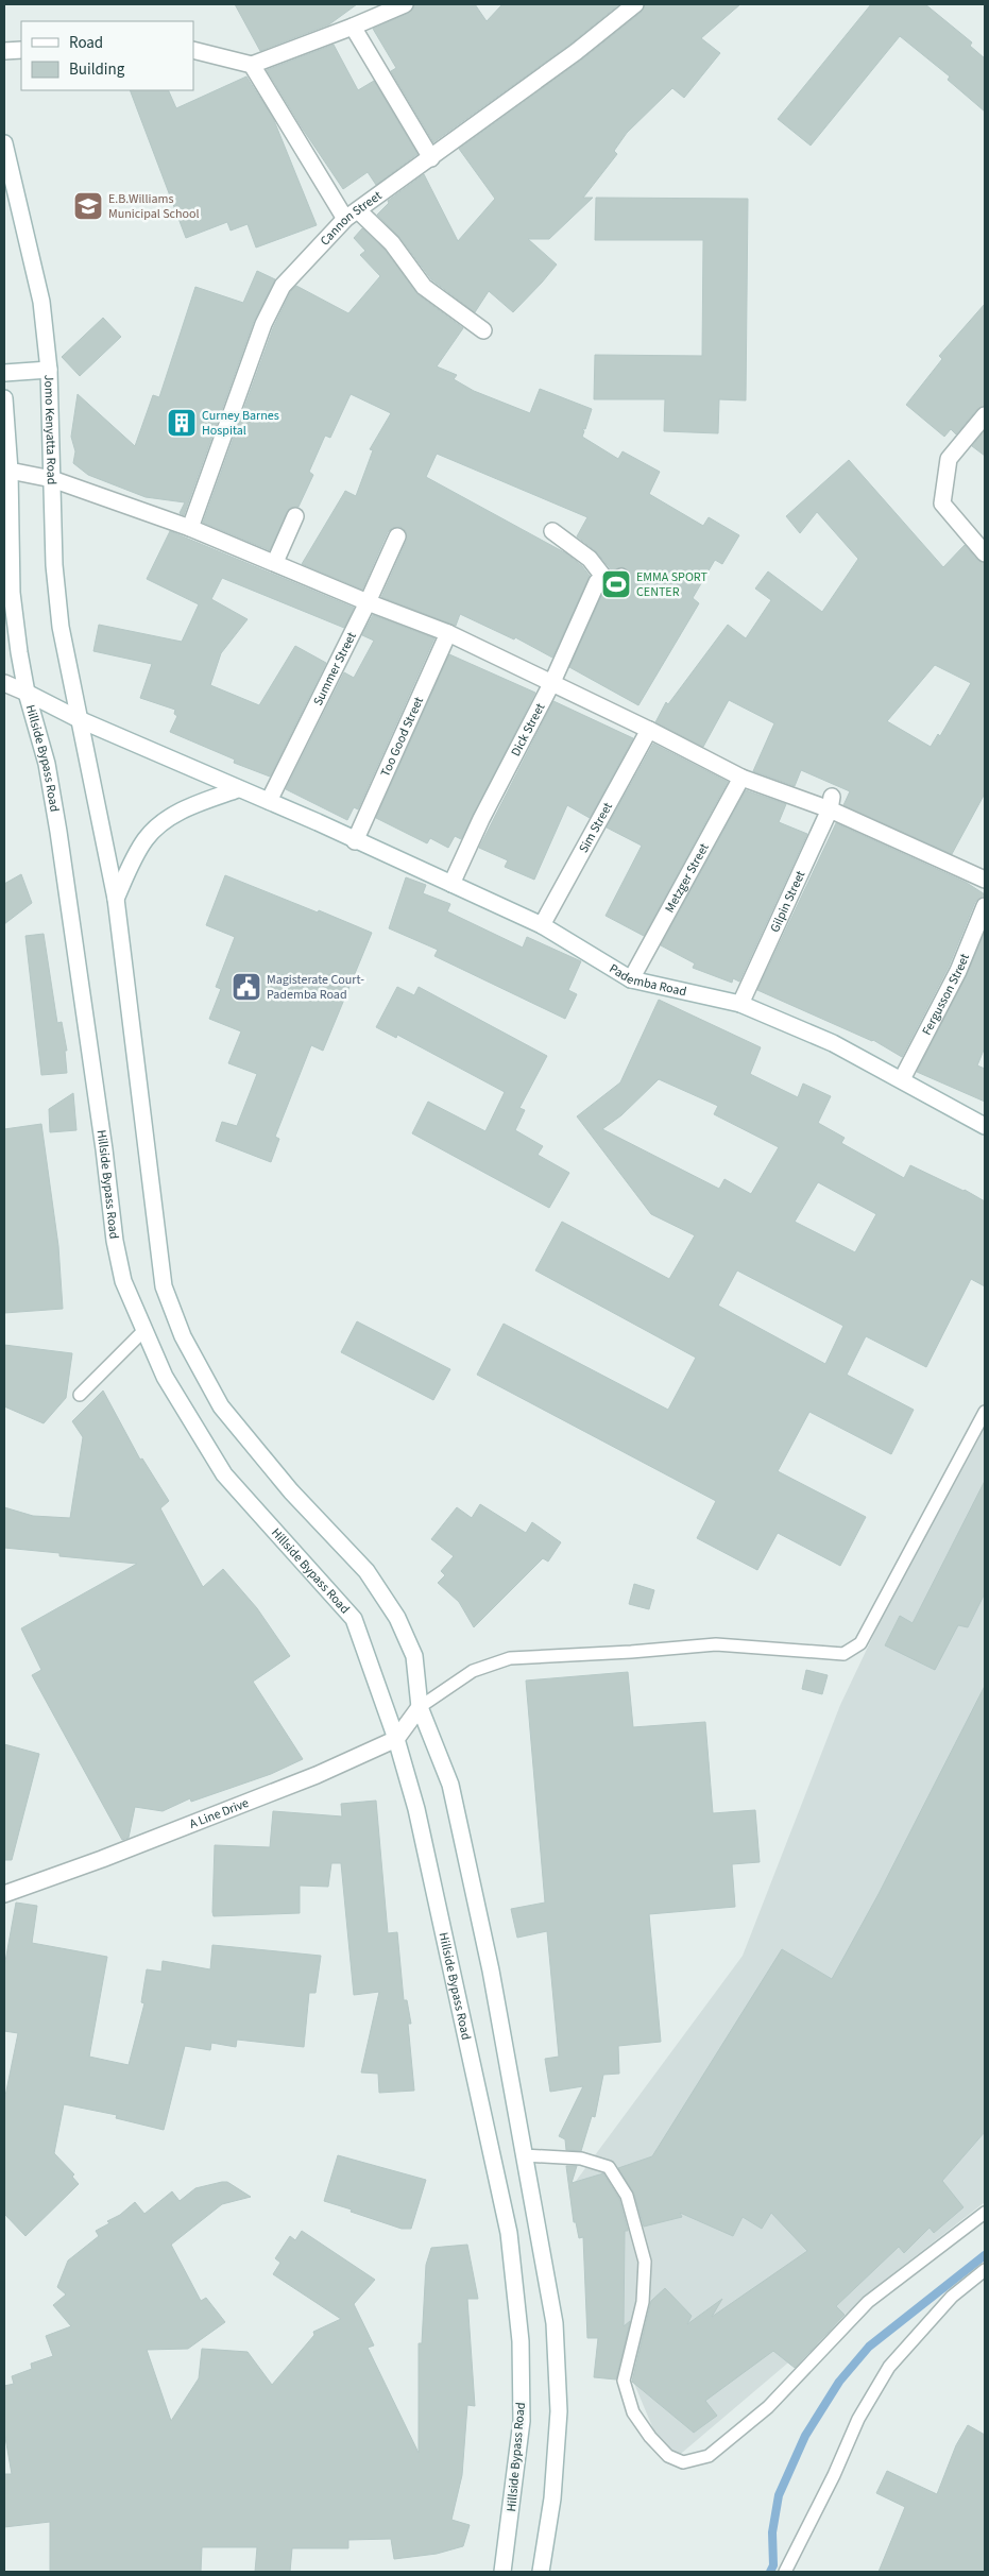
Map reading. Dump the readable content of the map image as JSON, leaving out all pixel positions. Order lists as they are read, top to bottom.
{
  "streets": {
    "main road": [
      "Cannon Street",
      "Jomo Kenyatta Road",
      "Summer Street",
      "Dick Street",
      "Too Good Street",
      "Hillside Bypass Road",
      "Sim Street",
      "Metzger Street",
      "Gilpin Street",
      "Pademba Road",
      "Fergusson Street",
      "A Line Drive"
    ]
  },
  "crossings": [
    ["Summer Street", "Pademba Road"],
    ["Dick Street", "Pademba Road"],
    ["Too Good Street", "Pademba Road"],
    ["Hillside Bypass Road", "A Line Drive"],
    ["Sim Street", "Pademba Road"],
    ["Metzger Street", "Pademba Road"],
    ["Gilpin Street", "Pademba Road"],
    ["Pademba Road", "Fergusson Street"]
  ],
  "places": {
    "school or university": ["E.B.Williams Municipal School"],
    "building": ["Curney Barnes Hospital"],
    "sports": ["EMMA SPORT CENTER"],
    "public building": ["Magisterate Court- Pademba Road"]
  },
  "legend": ["Road", "Building"]
}
